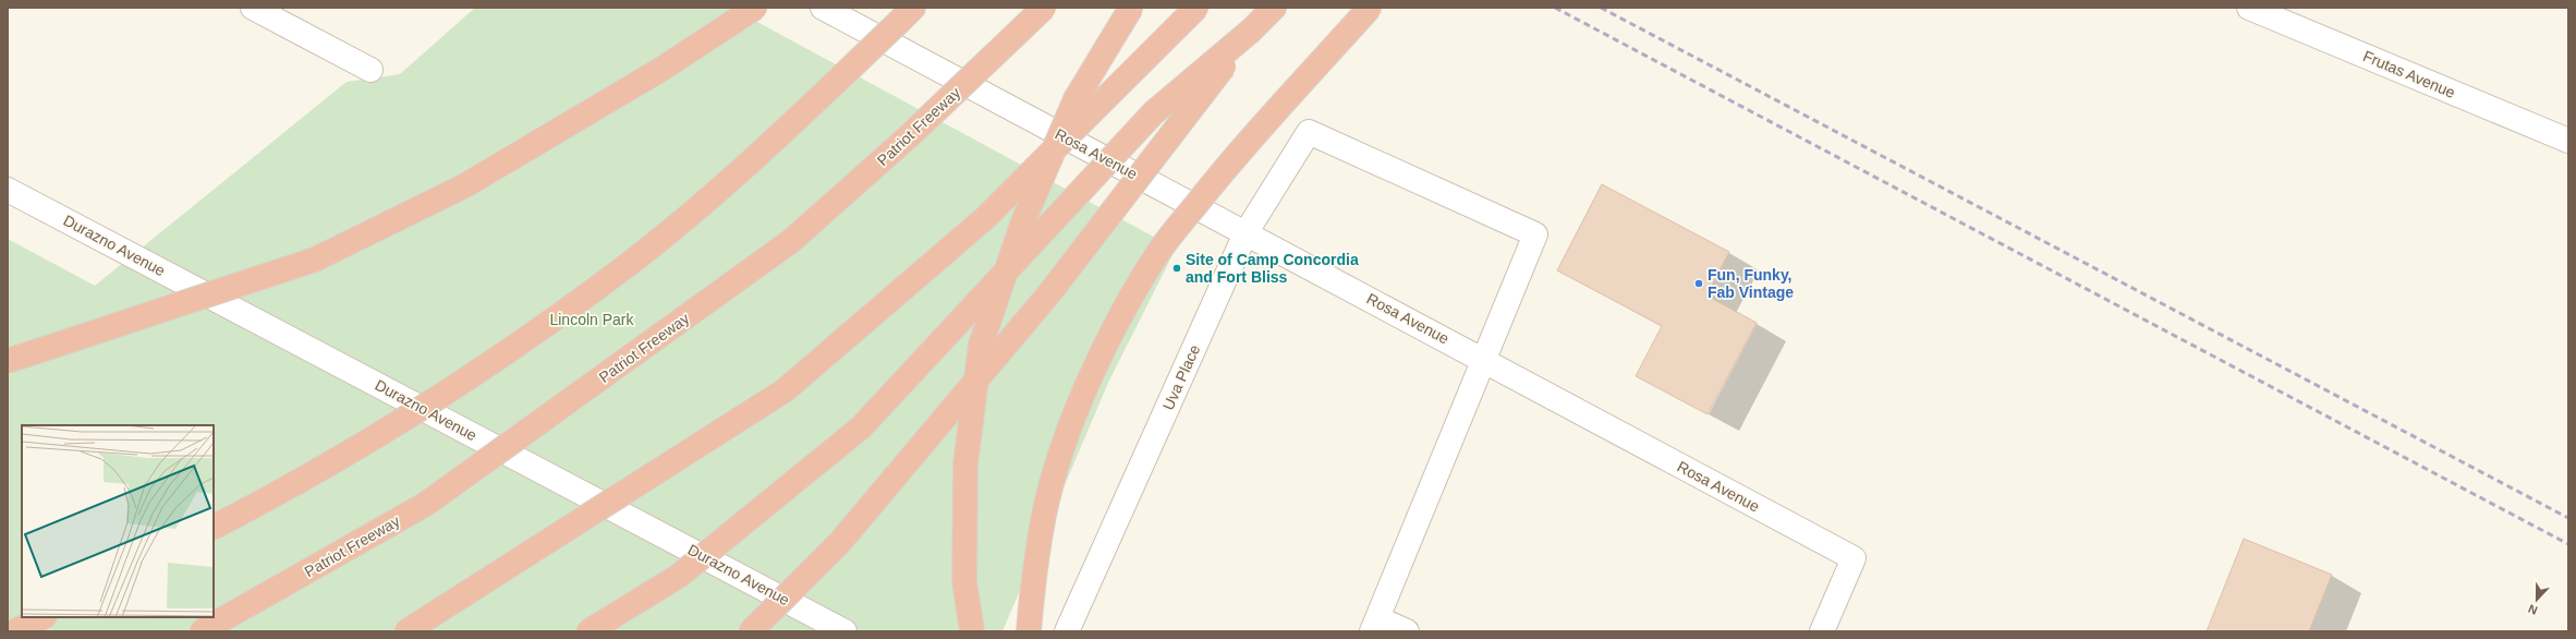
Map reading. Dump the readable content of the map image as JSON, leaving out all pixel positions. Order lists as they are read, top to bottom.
{
  "streets": {
    "highway": ["Patriot Freeway"],
    "street": [
      "Frutas Avenue",
      "Rosa Avenue",
      "Durazno Avenue",
      "Uva Place"
    ]
  },
  "crossings": [
    ["Rosa Avenue", "Uva Place"]
  ],
  "parks": ["Lincoln Park"],
  "places": ["Site of Camp Concordia and Fort Bliss", "Fun, Funky, Fab Vintage"],
  "north": "bottom"
}
